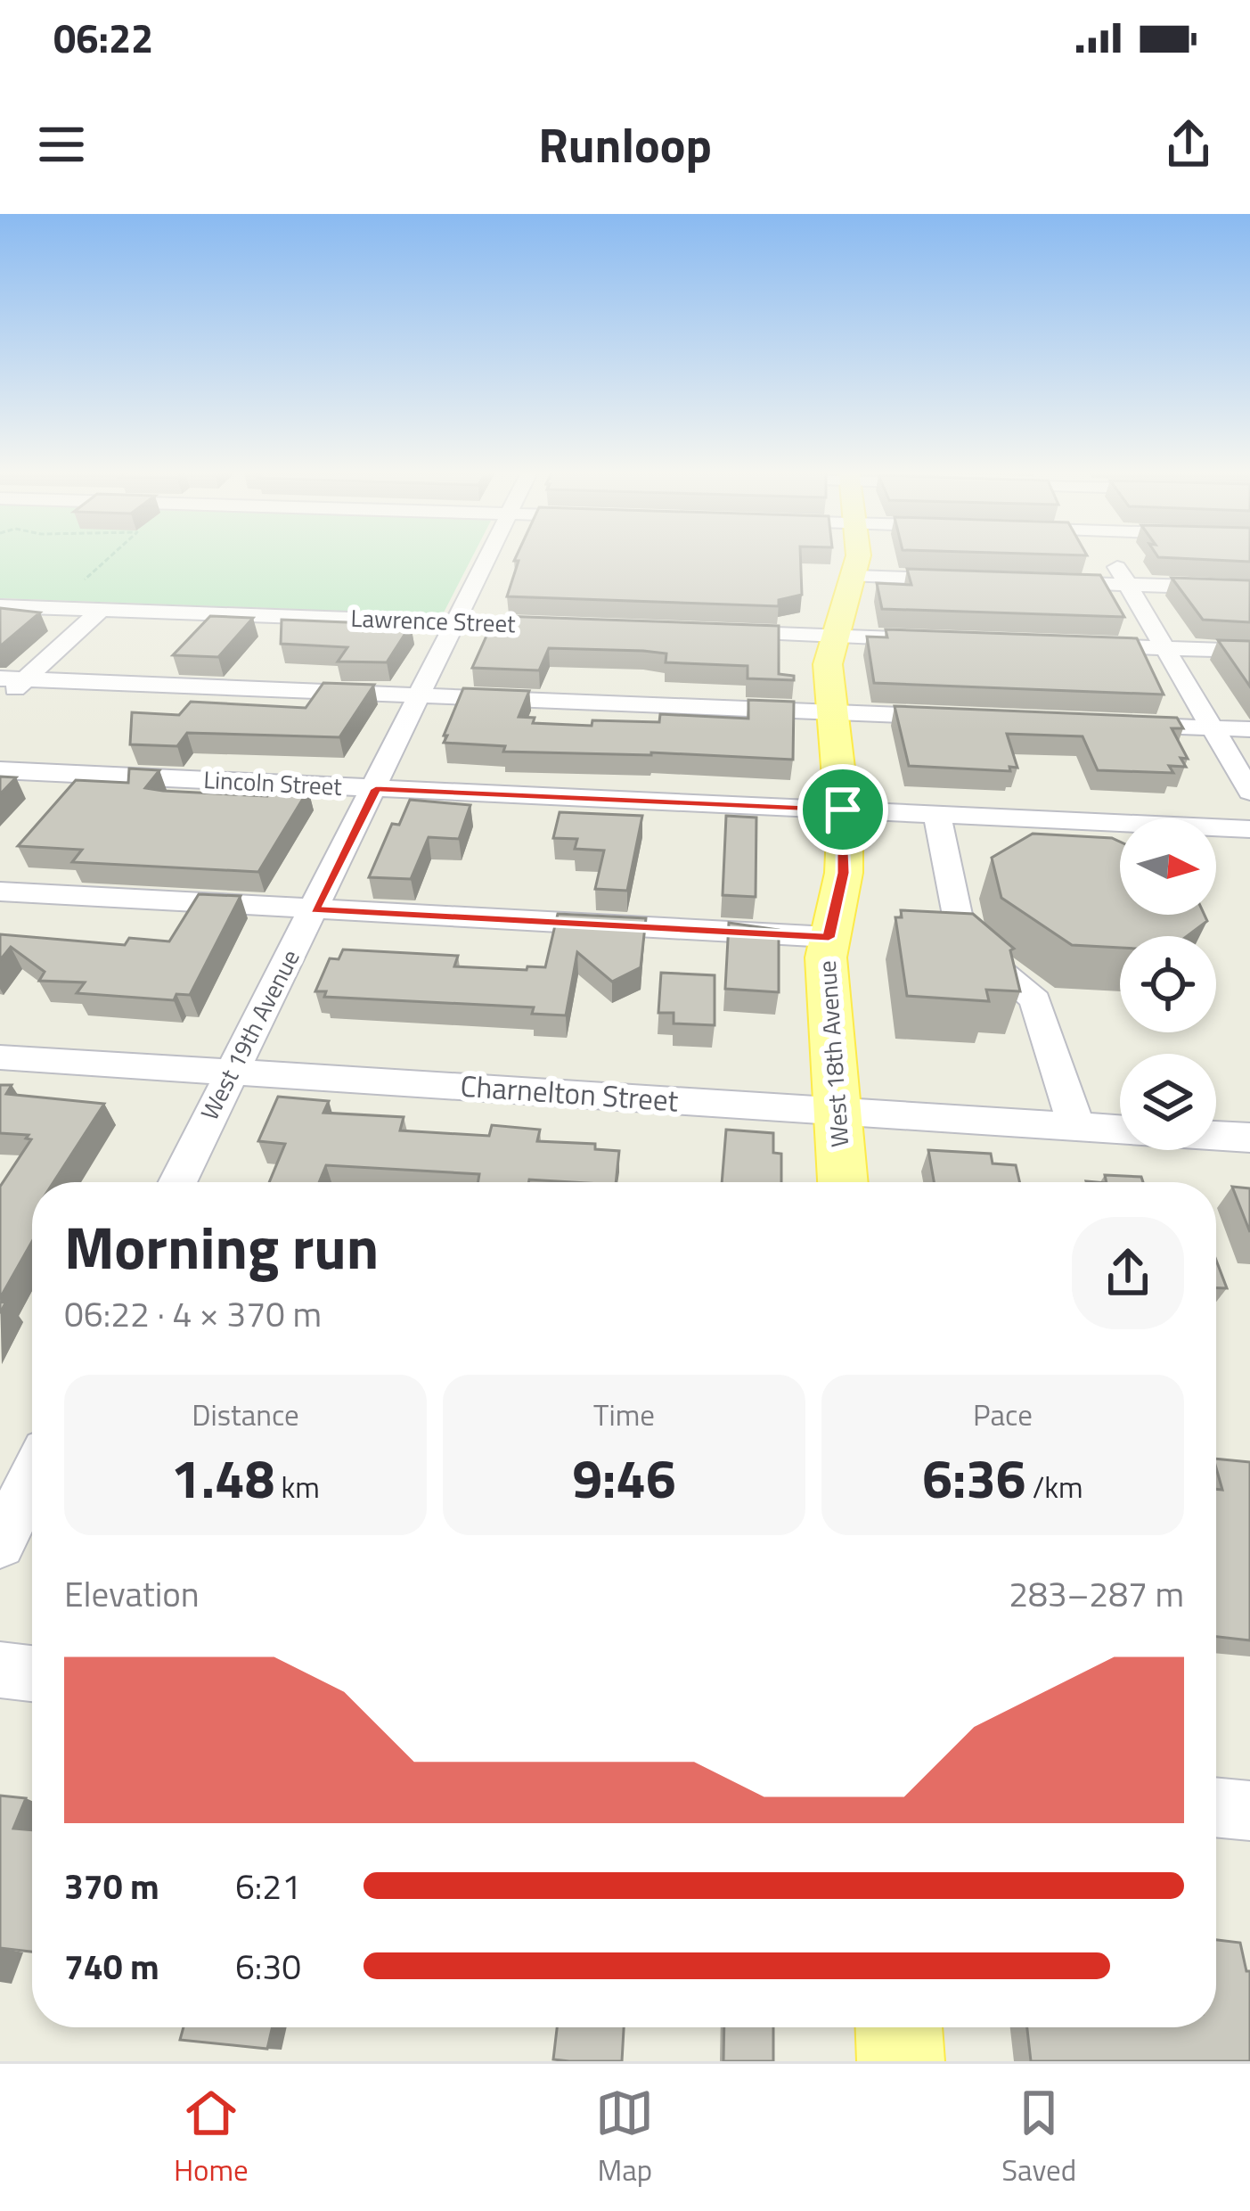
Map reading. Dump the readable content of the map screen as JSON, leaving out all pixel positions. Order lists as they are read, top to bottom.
{
  "streets": {
    "main road": ["West 18th Avenue"],
    "street": [
      "Lawrence Street",
      "Lincoln Street",
      "West 19th Avenue",
      "Charnelton Street"
    ]
  },
  "crossings": [
    ["Lawrence Street", "West 19th Avenue"],
    ["Lincoln Street", "West 19th Avenue"],
    ["Lincoln Street", "West 18th Avenue"],
    ["West 19th Avenue", "Charnelton Street"],
    ["West 18th Avenue", "Charnelton Street"]
  ],
  "north": "right",
  "page": {
    "status": "06:22",
    "header": "Runloop",
    "heading": ["Morning run", "06:22 · 4 × 370 m"],
    "stats": [
      ["Distance", "1.48 km"],
      ["Time", "9:46"],
      ["Pace", "6:36 /km"]
    ],
    "chart": ["Elevation", "283–287 m"],
    "list": [
      {
        "name": "370 m",
        "note": "6:21"
      },
      {
        "name": "740 m",
        "note": "6:30"
      }
    ],
    "tabs": ["Home", "Map", "Saved"]
  }
}
